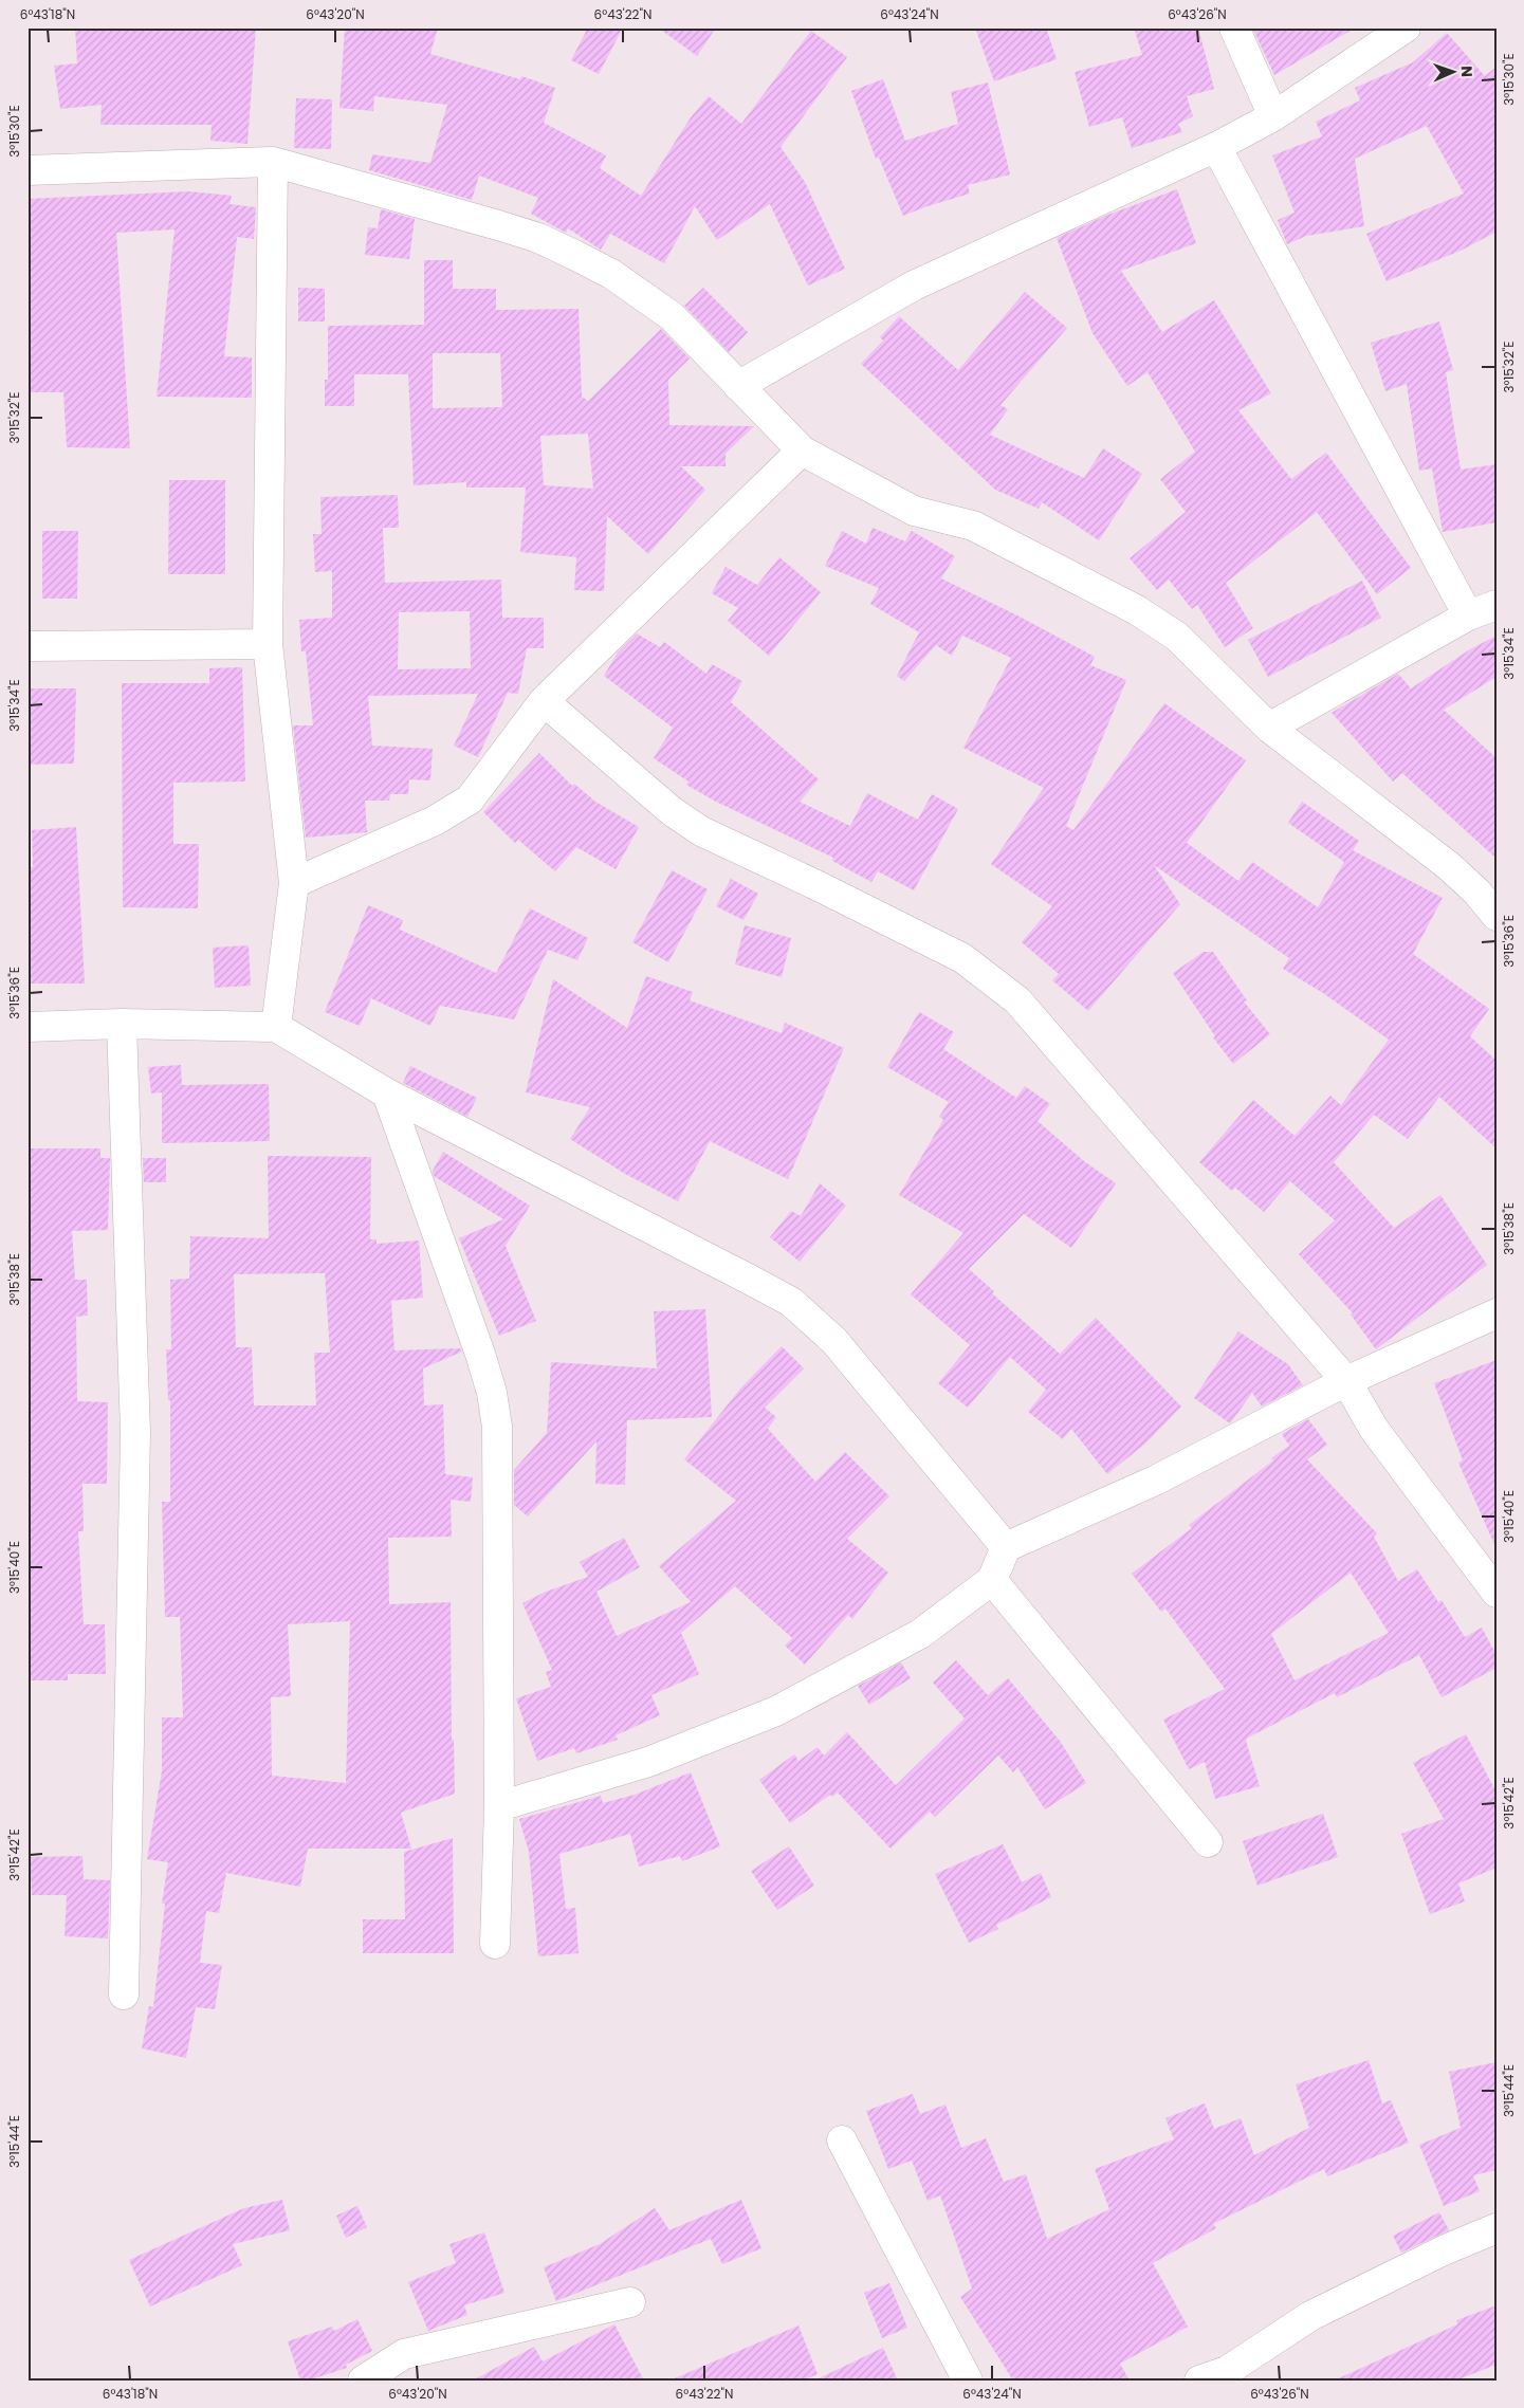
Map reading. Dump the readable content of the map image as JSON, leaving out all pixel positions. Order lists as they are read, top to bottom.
{
  "north": "right",
  "coordinates": [
    "6°43'18\"N",
    "6°43'20\"N",
    "6°43'22\"N",
    "6°43'24\"N",
    "6°43'26\"N",
    "3°15'30\"E",
    "3°15'32\"E",
    "3°15'34\"E",
    "3°15'36\"E",
    "3°15'38\"E",
    "3°15'40\"E",
    "3°15'42\"E",
    "3°15'44\"E"
  ]
}
